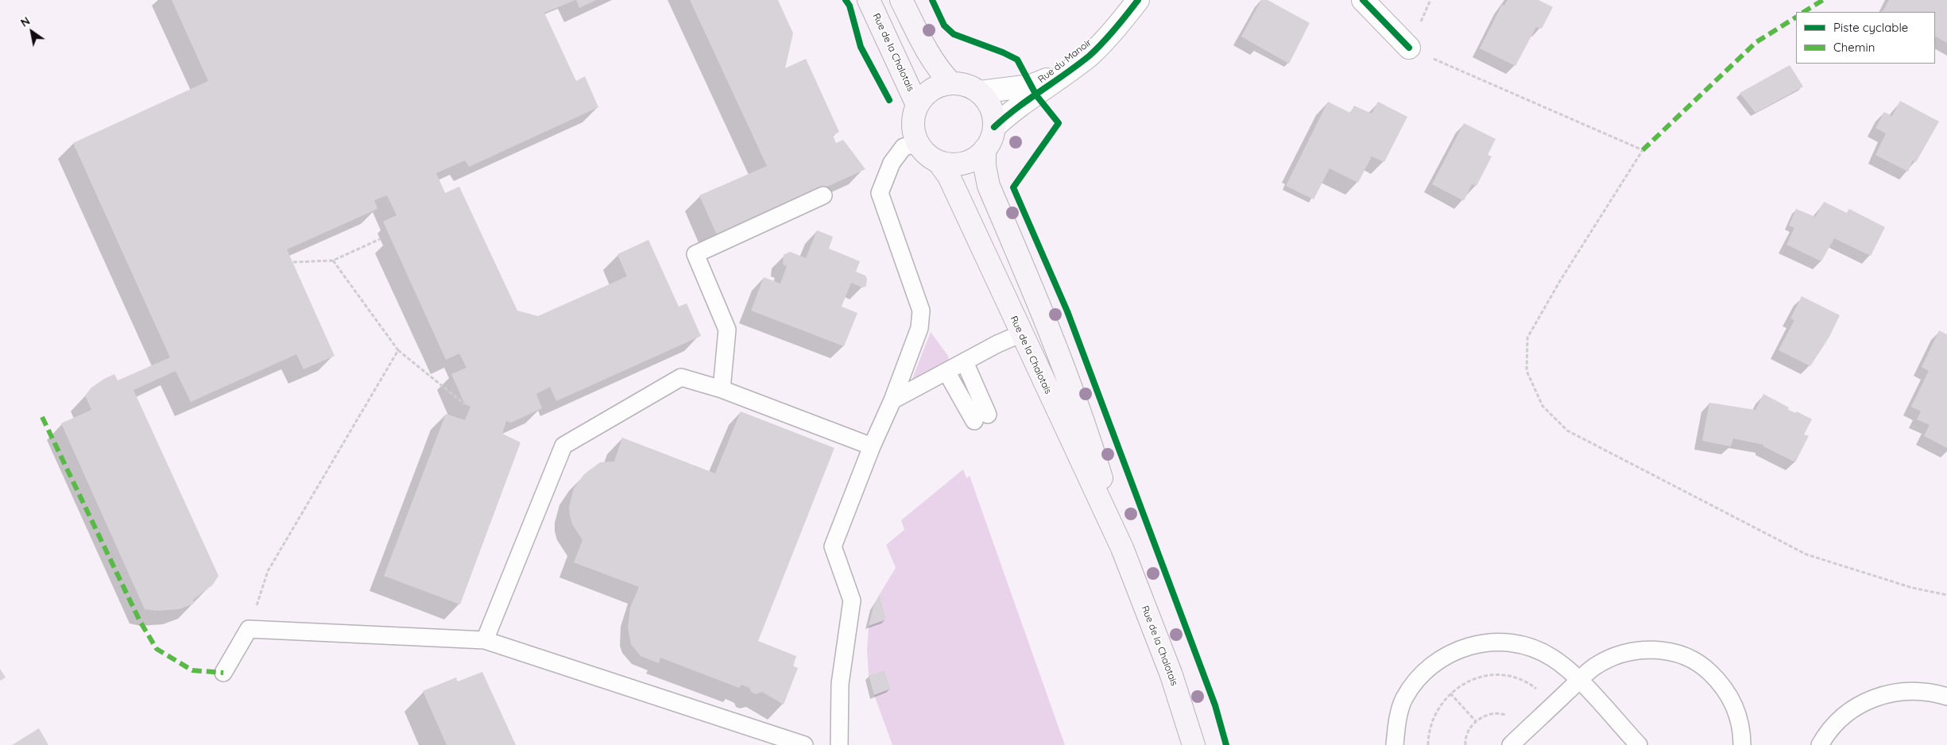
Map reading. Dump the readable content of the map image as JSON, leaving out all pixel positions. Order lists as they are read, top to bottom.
{
  "streets": {
    "main road": ["Rue de la Chalotais"],
    "street": ["Rue du Manoir"]
  },
  "crossings": [
    ["Rue de la Chalotais", "Rue du Manoir"]
  ],
  "legend": ["Piste cyclable", "Chemin"],
  "north": "top left"
}
